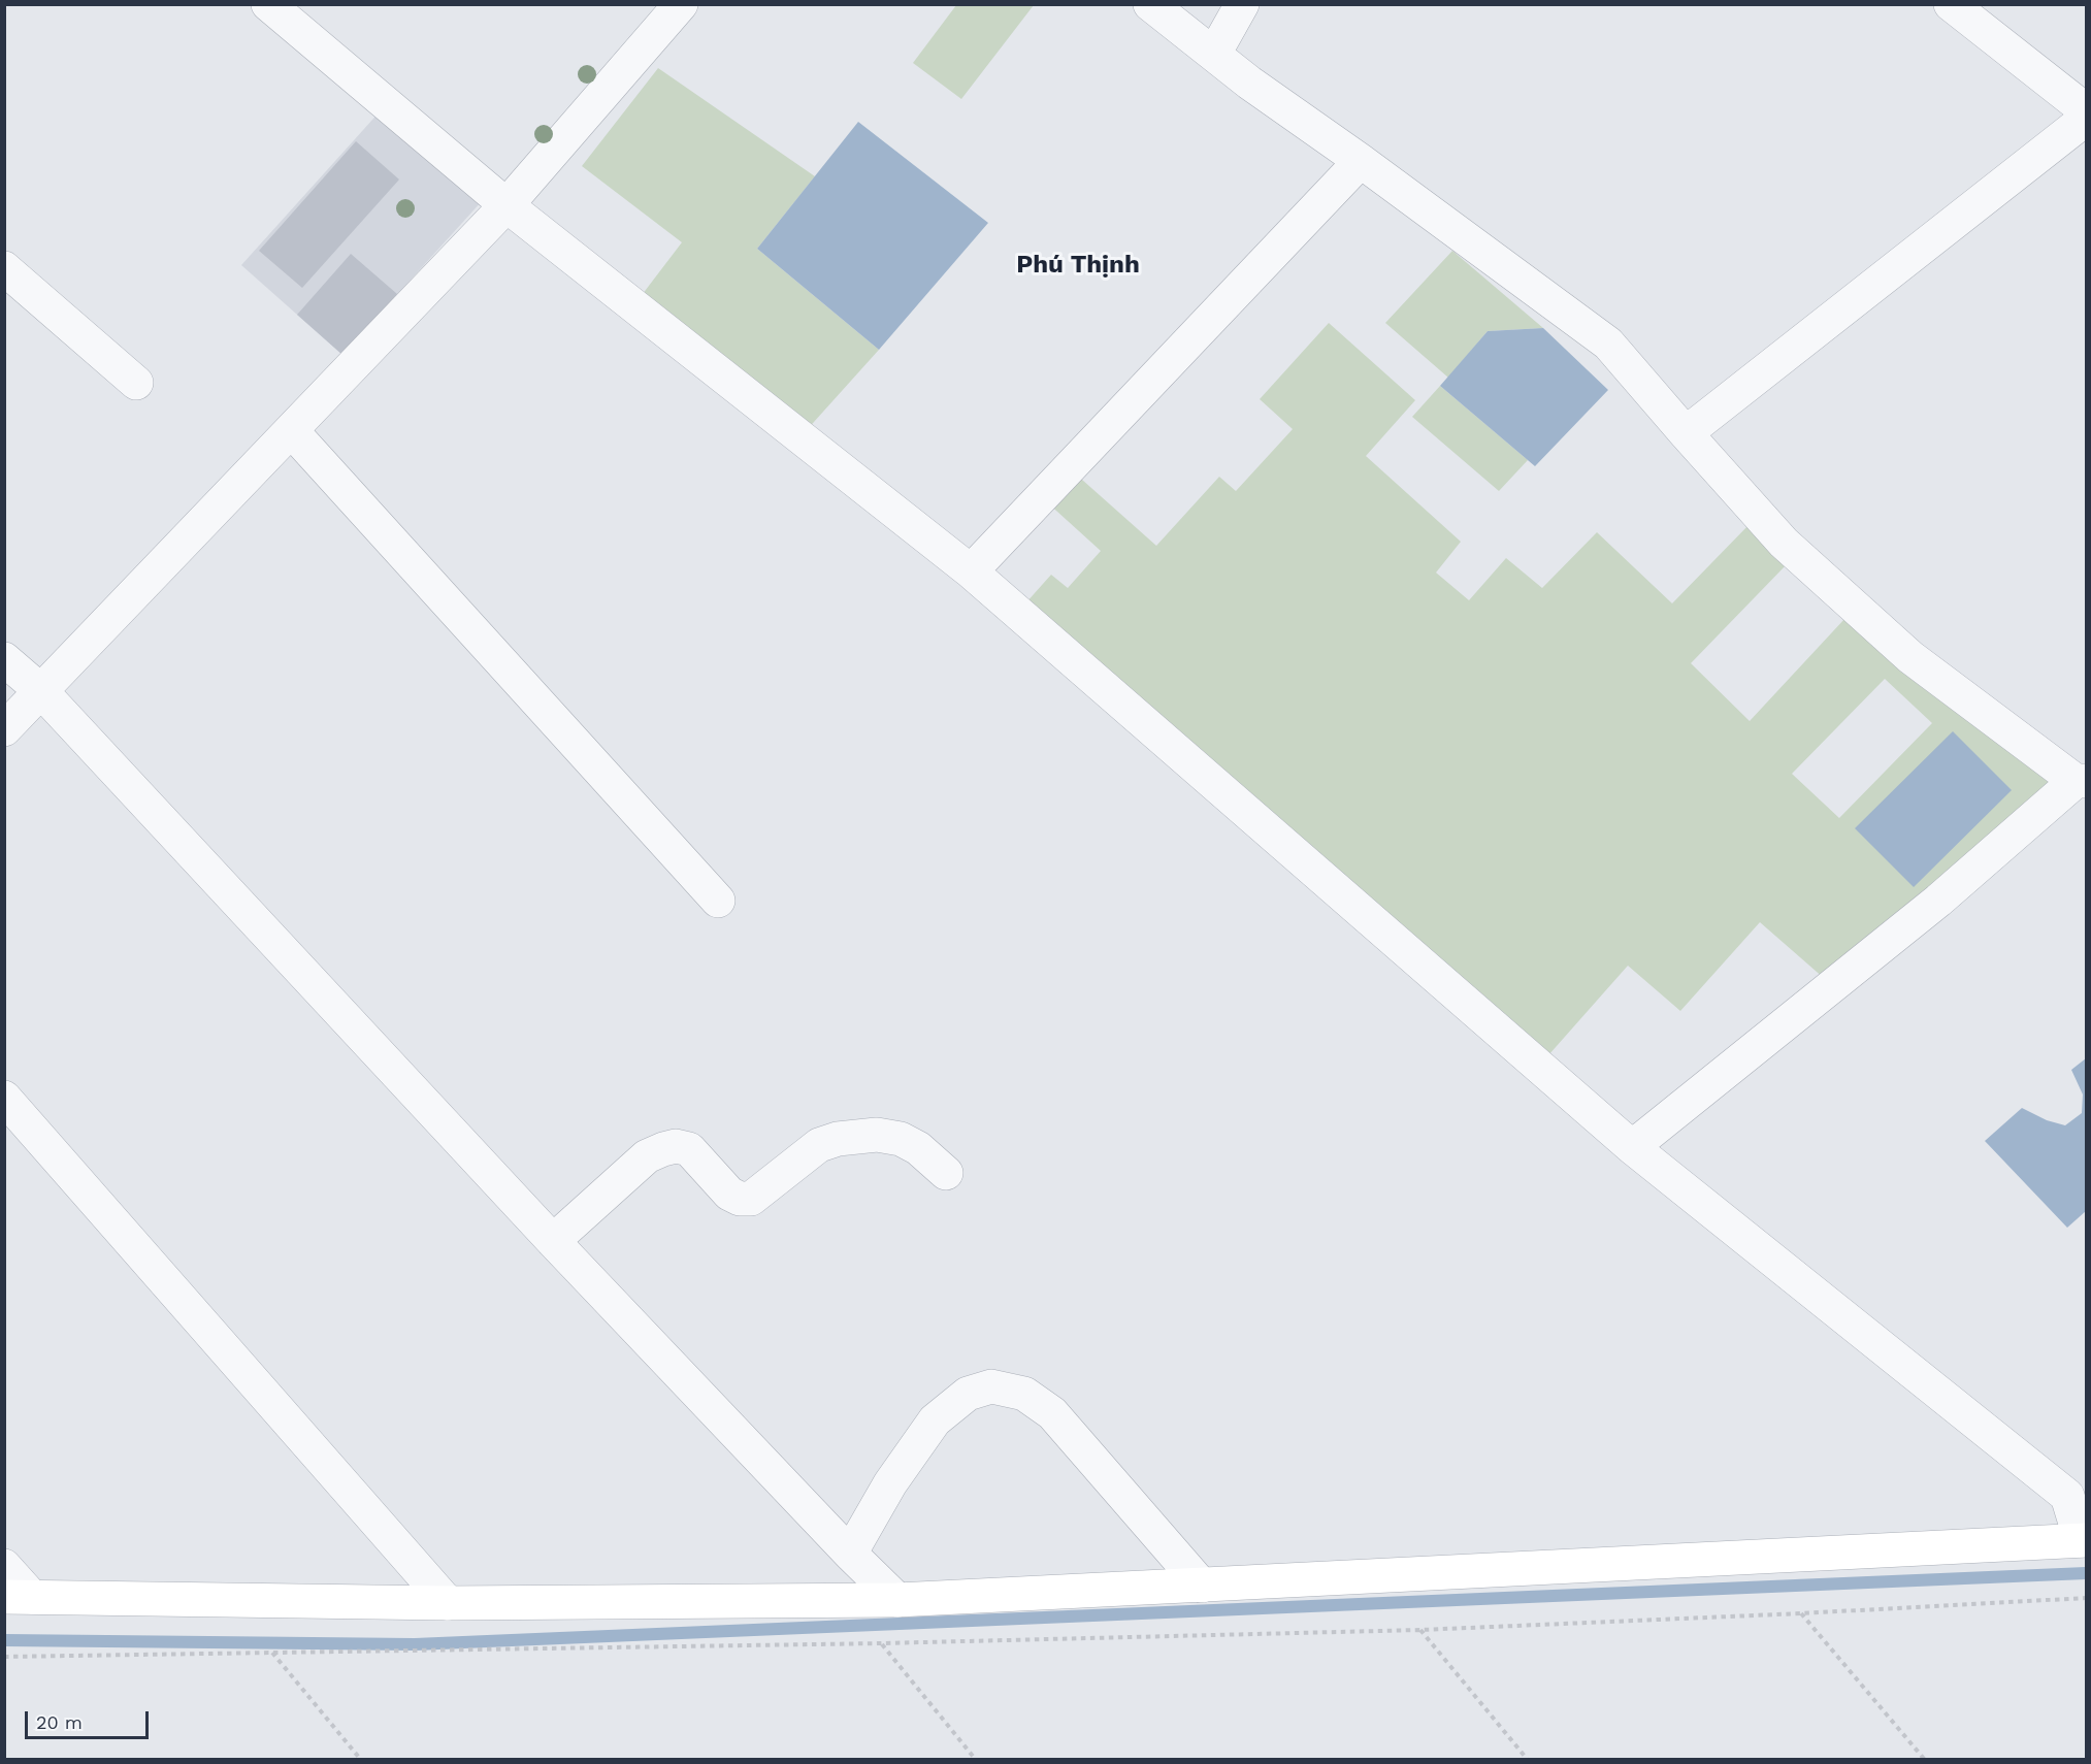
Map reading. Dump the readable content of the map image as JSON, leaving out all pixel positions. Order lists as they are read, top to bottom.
{
  "districts": ["Phú Thịnh"],
  "scale_bar": "20 m"
}
